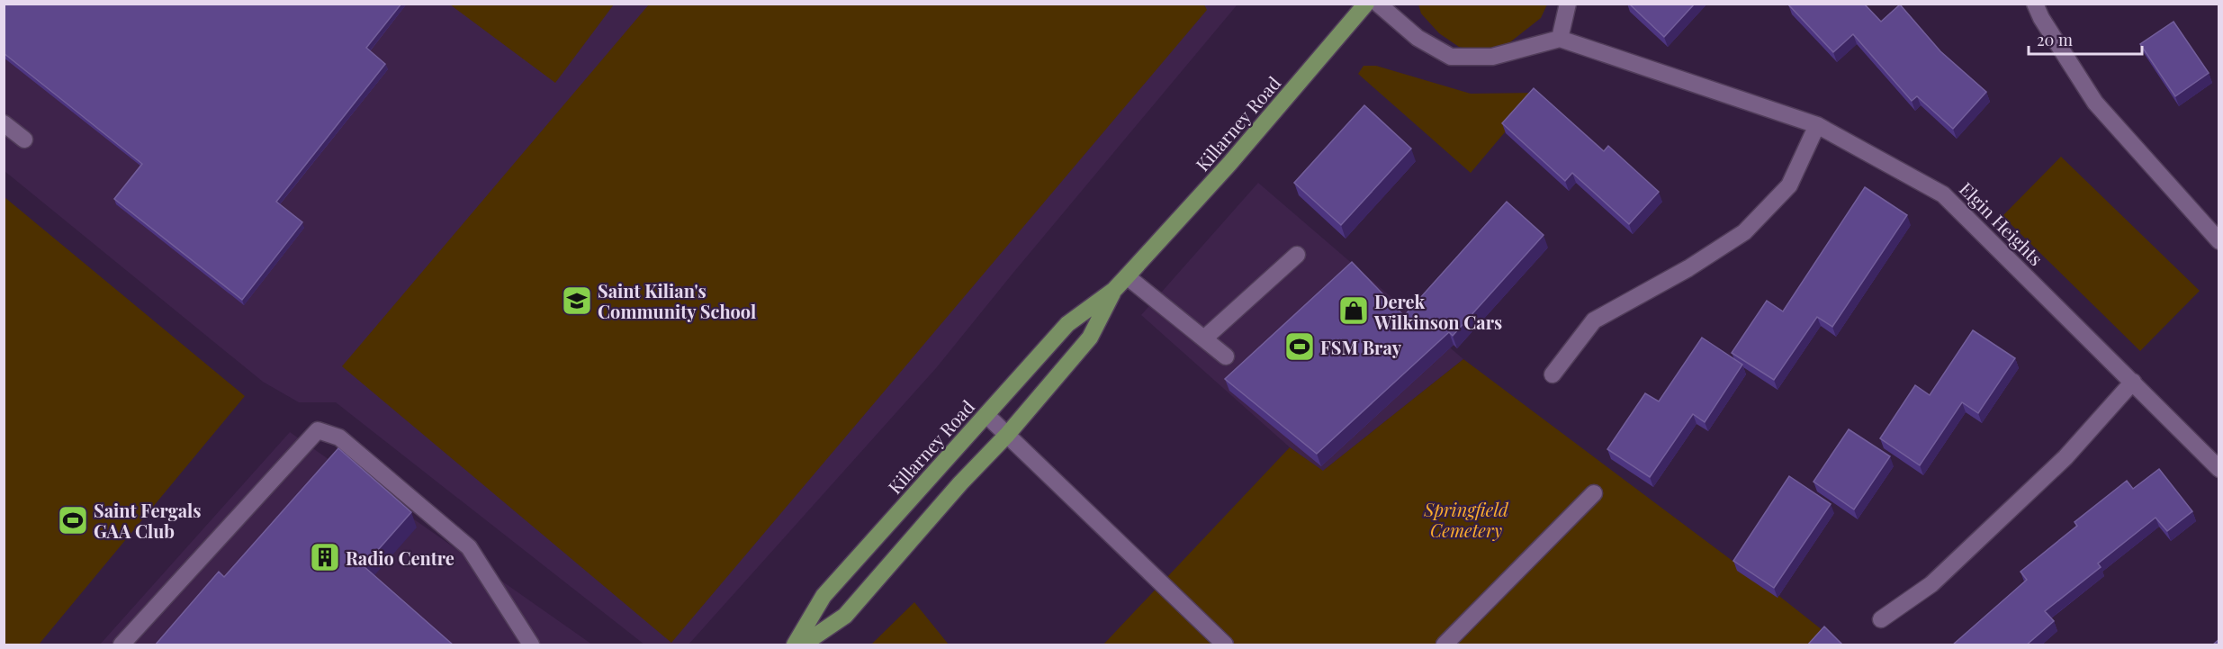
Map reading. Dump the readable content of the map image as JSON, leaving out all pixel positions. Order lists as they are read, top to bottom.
{
  "streets": {
    "main road": ["Killarney Road"],
    "street": ["Elgin Heights"]
  },
  "parks": ["Springfield Cemetery"],
  "places": {
    "school or university": ["Saint Kilian's Community School"],
    "shop": ["Derek Wilkinson Cars"],
    "sports": ["FSM Bray", "Saint Fergals GAA Club"],
    "building": ["Radio Centre"]
  },
  "scale_bar": "20 m"
}
